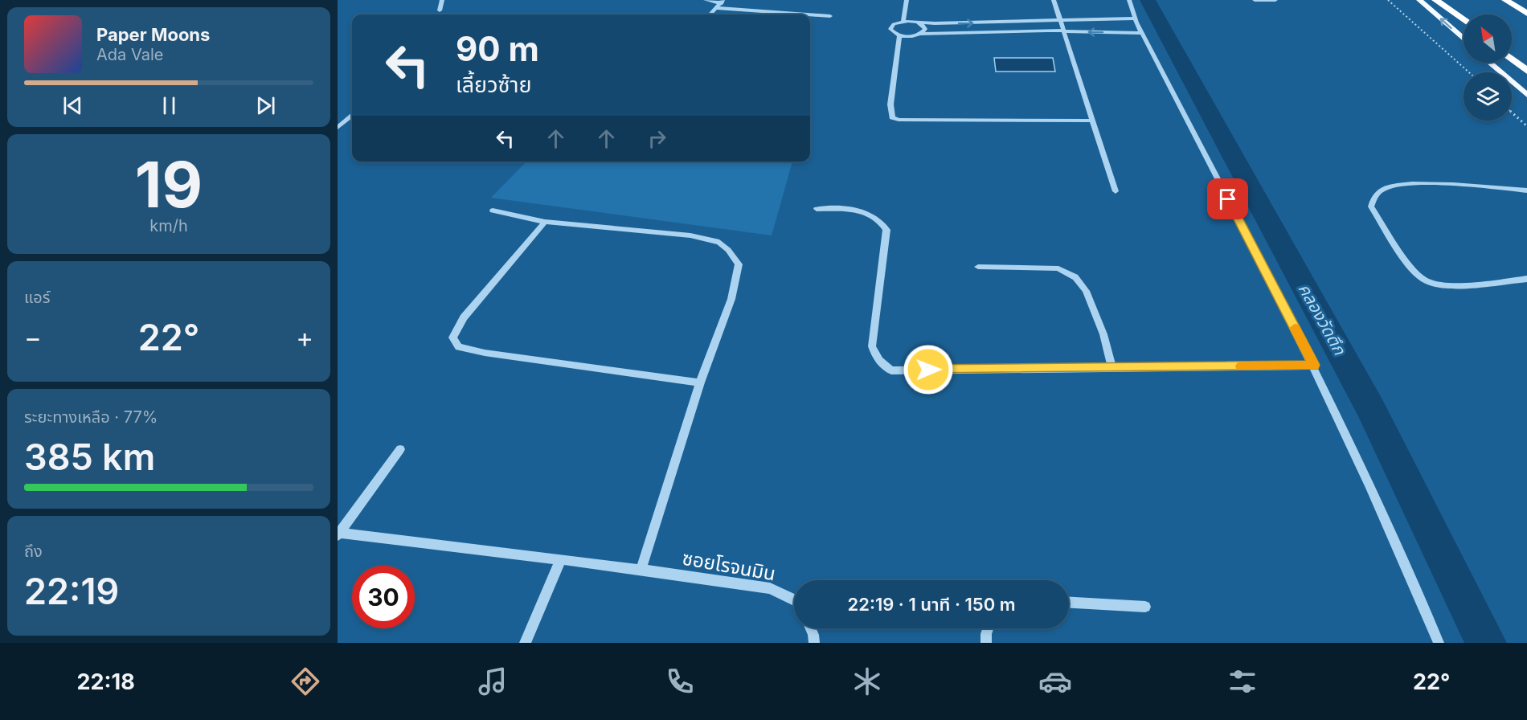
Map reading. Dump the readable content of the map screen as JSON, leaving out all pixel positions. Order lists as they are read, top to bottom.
{
  "streets": {
    "street": ["ซอยโรจนมิน"]
  },
  "water": ["คลองวัดตึก"],
  "north": "top left",
  "page": {
    "turn": ["90 m", "เลี้ยวซ้าย"],
    "song": ["Paper Moons", "Ada Vale"],
    "tile": [
      ["19", "km/h"],
      "แอร์",
      ["ระยะทางเหลือ · 77%", "385 km"],
      ["ถึง", "22:19"]
    ],
    "heat": ["−", "22°", "+"],
    "limit": "30",
    "trip": "22:19 · 1 นาที · 150 m",
    "tabs": ["22:18", "22°"]
  }
}
